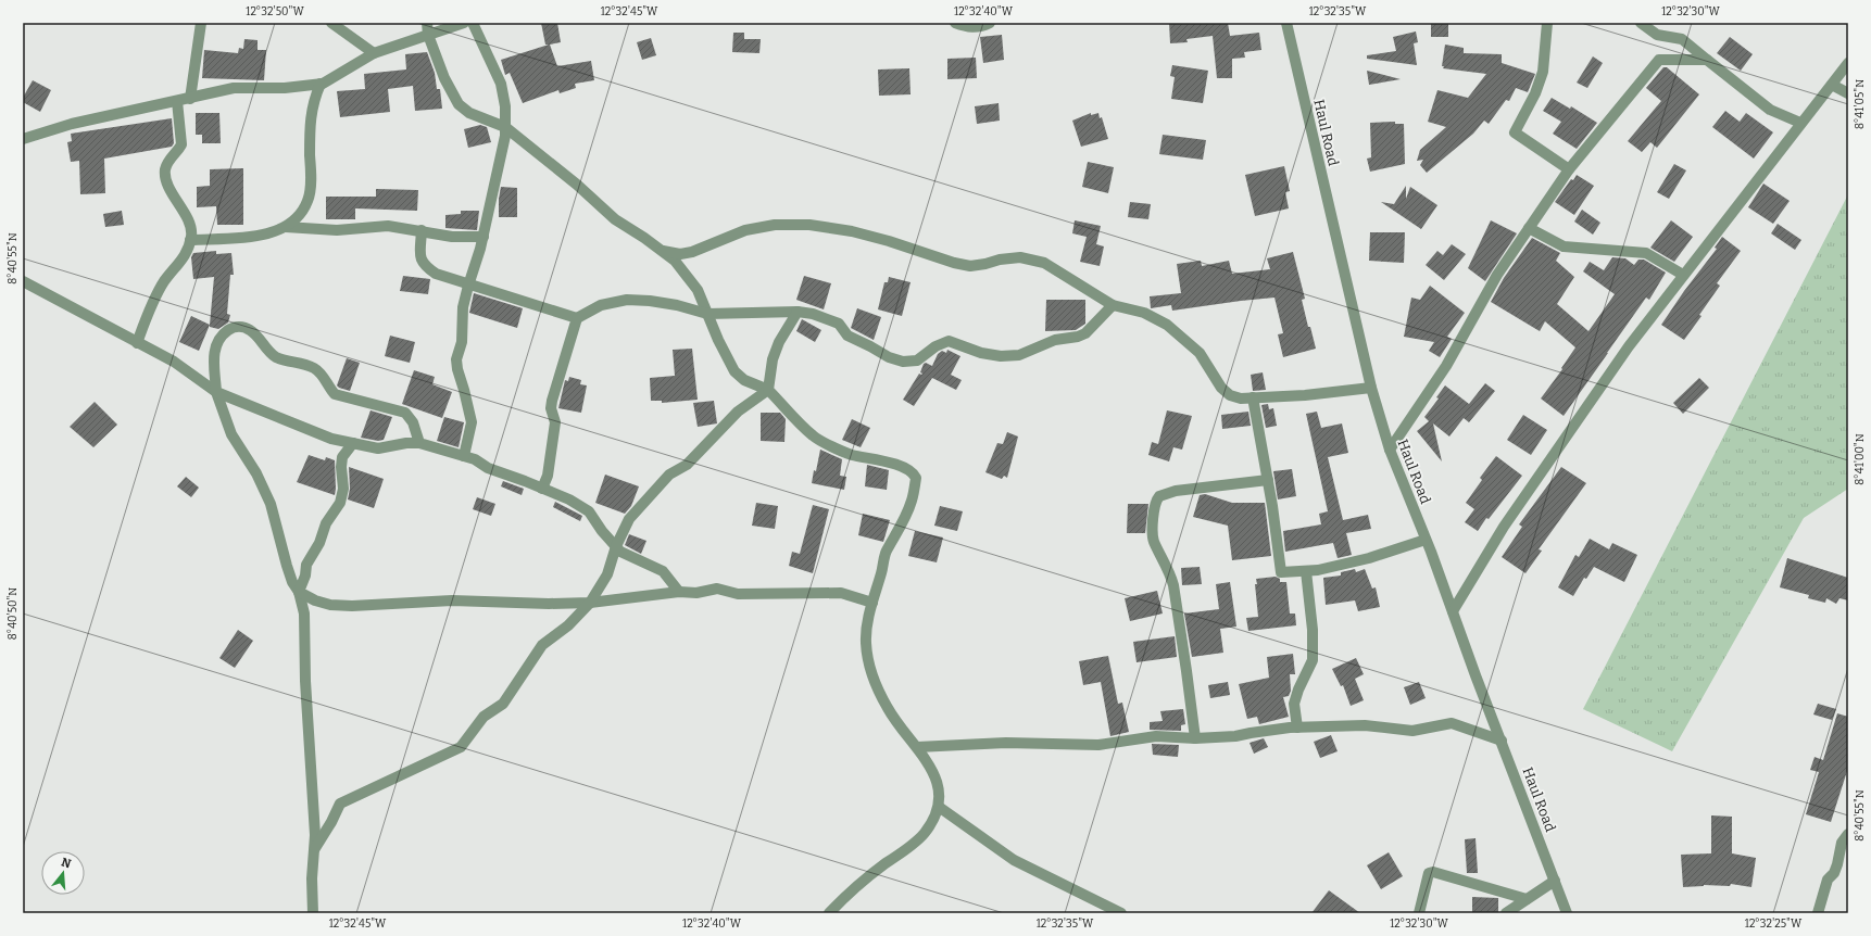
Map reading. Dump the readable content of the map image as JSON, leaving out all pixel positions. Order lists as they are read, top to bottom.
{
  "streets": {
    "street": ["Haul Road"]
  },
  "north": "top",
  "coordinates": [
    "12°32'50\"W",
    "12°32'45\"W",
    "12°32'40\"W",
    "12°32'35\"W",
    "12°32'30\"W",
    "8°41'05\"N",
    "8°40'55\"N",
    "8°41'00\"N",
    "8°40'50\"N",
    "12°32'25\"W"
  ]
}
